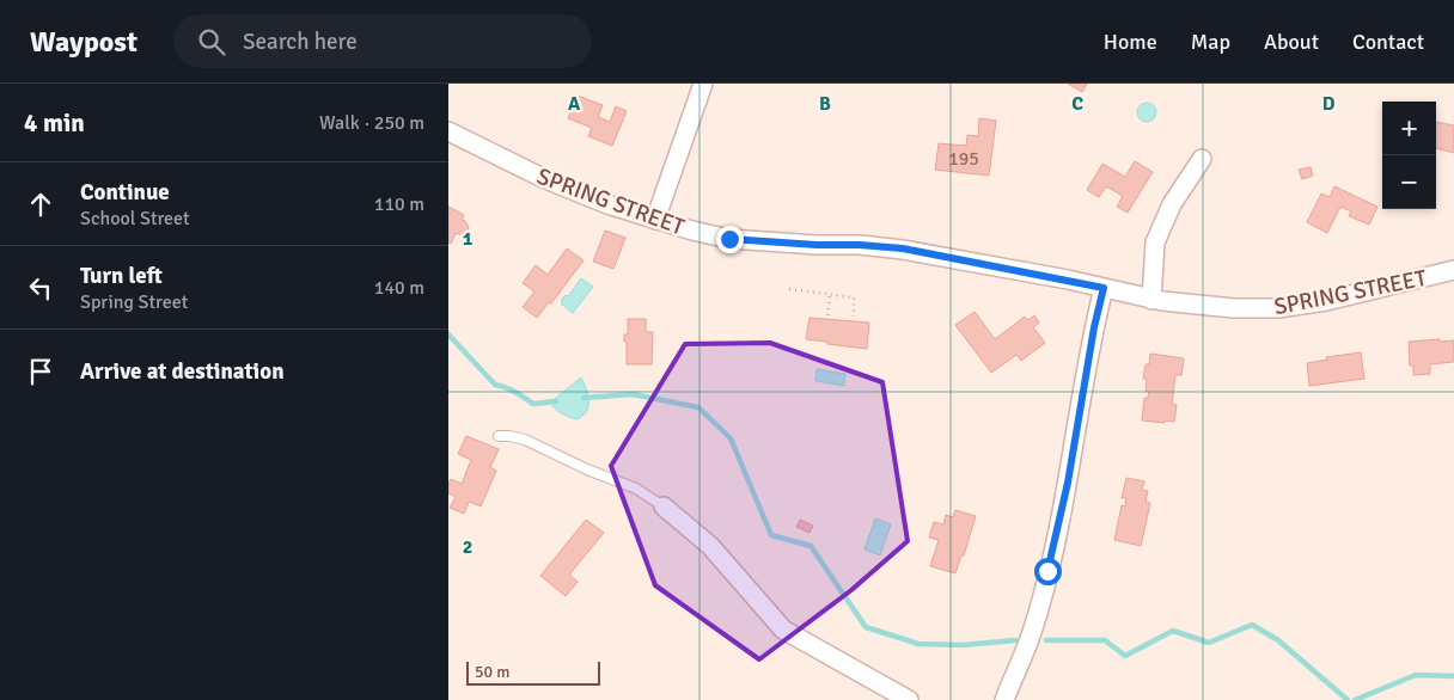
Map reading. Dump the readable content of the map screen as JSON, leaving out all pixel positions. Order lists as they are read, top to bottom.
{
  "streets": {
    "street": ["SPRING STREET"]
  },
  "house_numbers": ["195"],
  "scale_bar": "50 m",
  "page": {
    "header": "Waypost",
    "search": "Search here",
    "nav": [
      "Home",
      "Map",
      "About",
      "Contact"
    ],
    "heading": ["4 min", "Walk · 250 m"],
    "map_buttons": ["+", "−"],
    "list": [
      ["Continue", "School Street", "110 m"],
      ["Turn left", "Spring Street", "140 m"],
      "Arrive at destination"
    ],
    "scale": "50 m"
  },
  "grid": {
    "columns": [
      "A",
      "B",
      "C",
      "D"
    ],
    "rows": ["1", "2"]
  }
}
